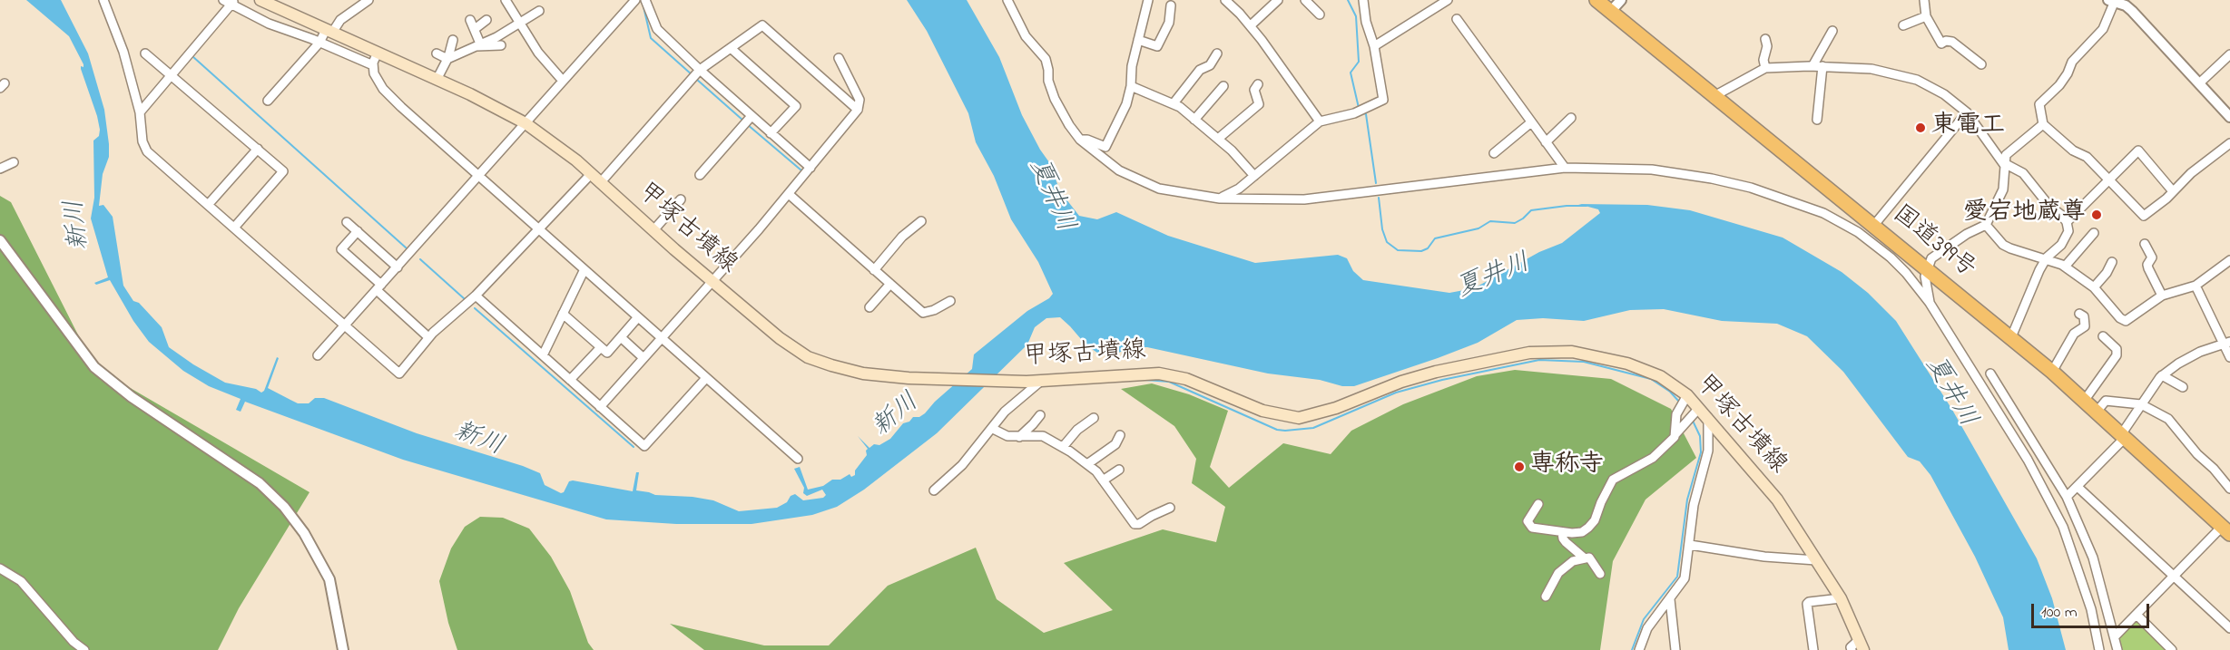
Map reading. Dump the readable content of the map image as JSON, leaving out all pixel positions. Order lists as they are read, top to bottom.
{
  "streets": {
    "highway": ["国道399号"],
    "main road": ["甲塚古墳線"]
  },
  "water": ["夏井川", "新川"],
  "places": ["東電工", "愛宕地蔵尊", "専称寺"],
  "scale_bar": "100 m"
}
